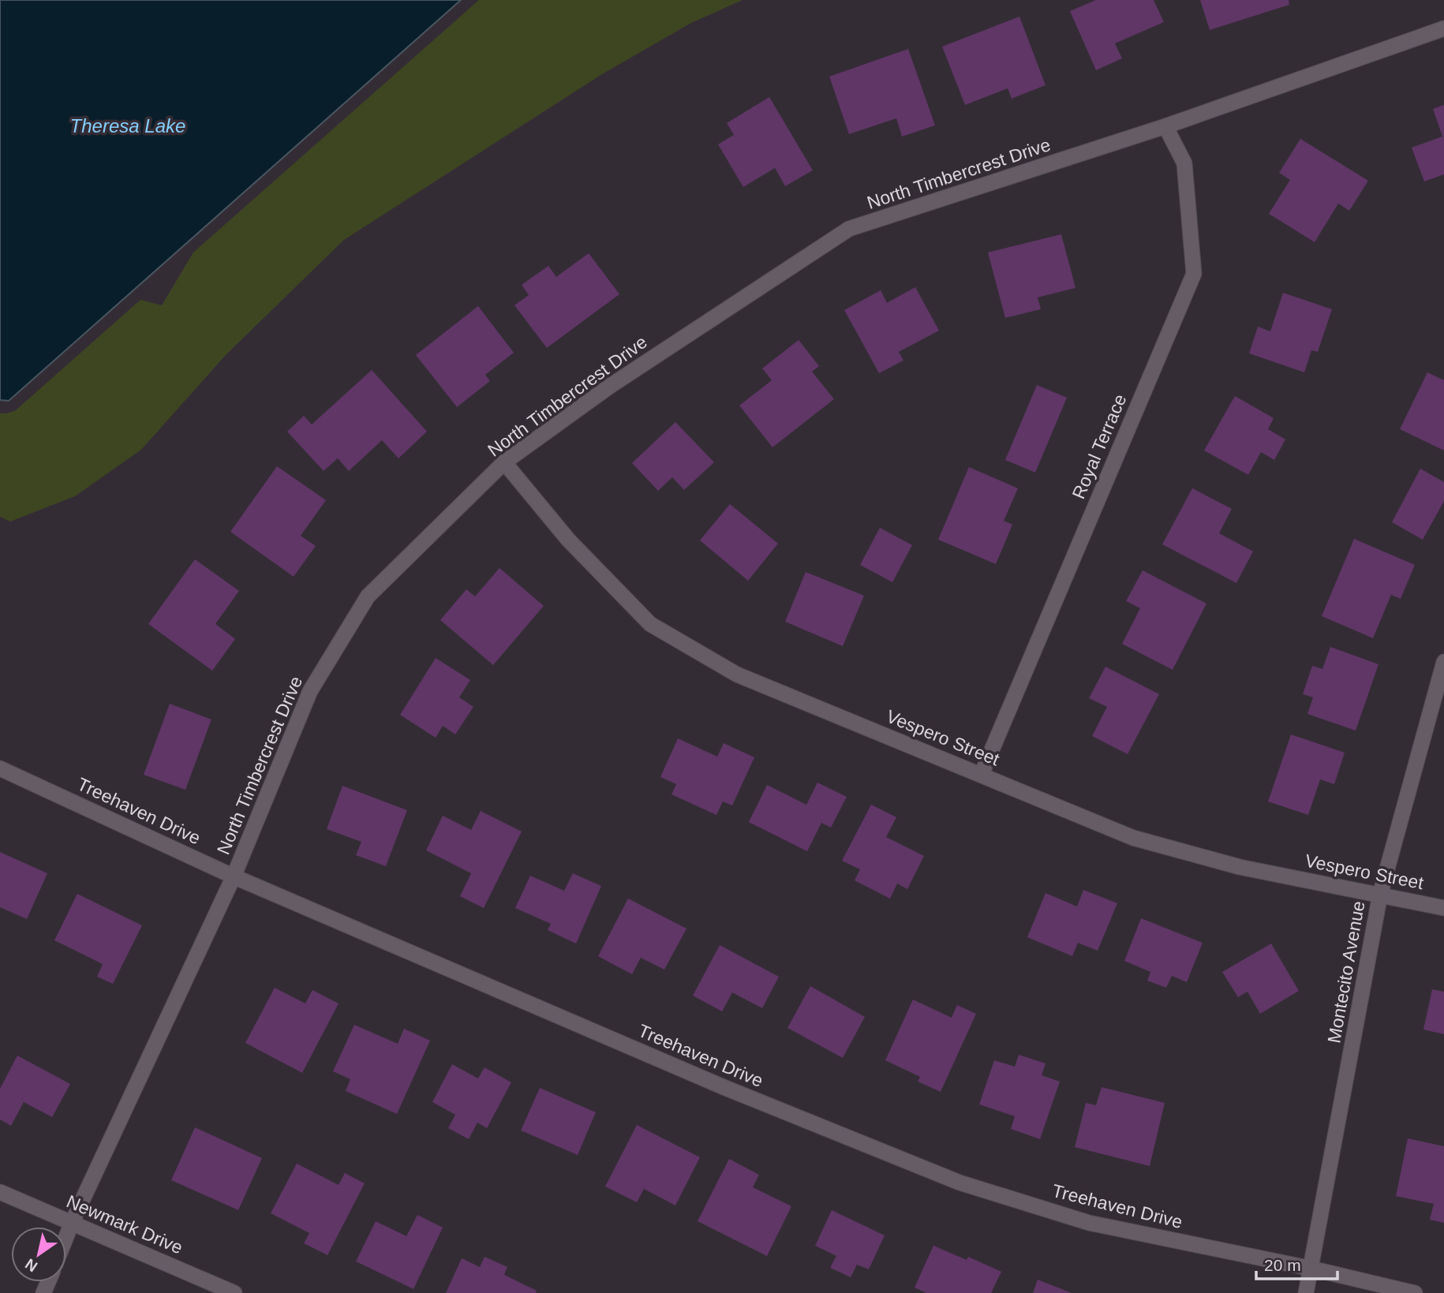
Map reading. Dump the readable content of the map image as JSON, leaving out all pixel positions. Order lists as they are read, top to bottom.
{
  "streets": {
    "street": [
      "North Timbercrest Drive",
      "Royal Terrace",
      "Vespero Street",
      "Treehaven Drive",
      "Montecito Avenue",
      "Newmark Drive"
    ]
  },
  "crossings": [
    ["North Timbercrest Drive", "Royal Terrace"],
    ["North Timbercrest Drive", "Vespero Street"],
    ["North Timbercrest Drive", "Treehaven Drive"],
    ["North Timbercrest Drive", "Newmark Drive"],
    ["Royal Terrace", "Vespero Street"],
    ["Vespero Street", "Montecito Avenue"],
    ["Treehaven Drive", "Montecito Avenue"]
  ],
  "water": ["Theresa Lake"],
  "scale_bar": "20 m",
  "north": "bottom left"
}
